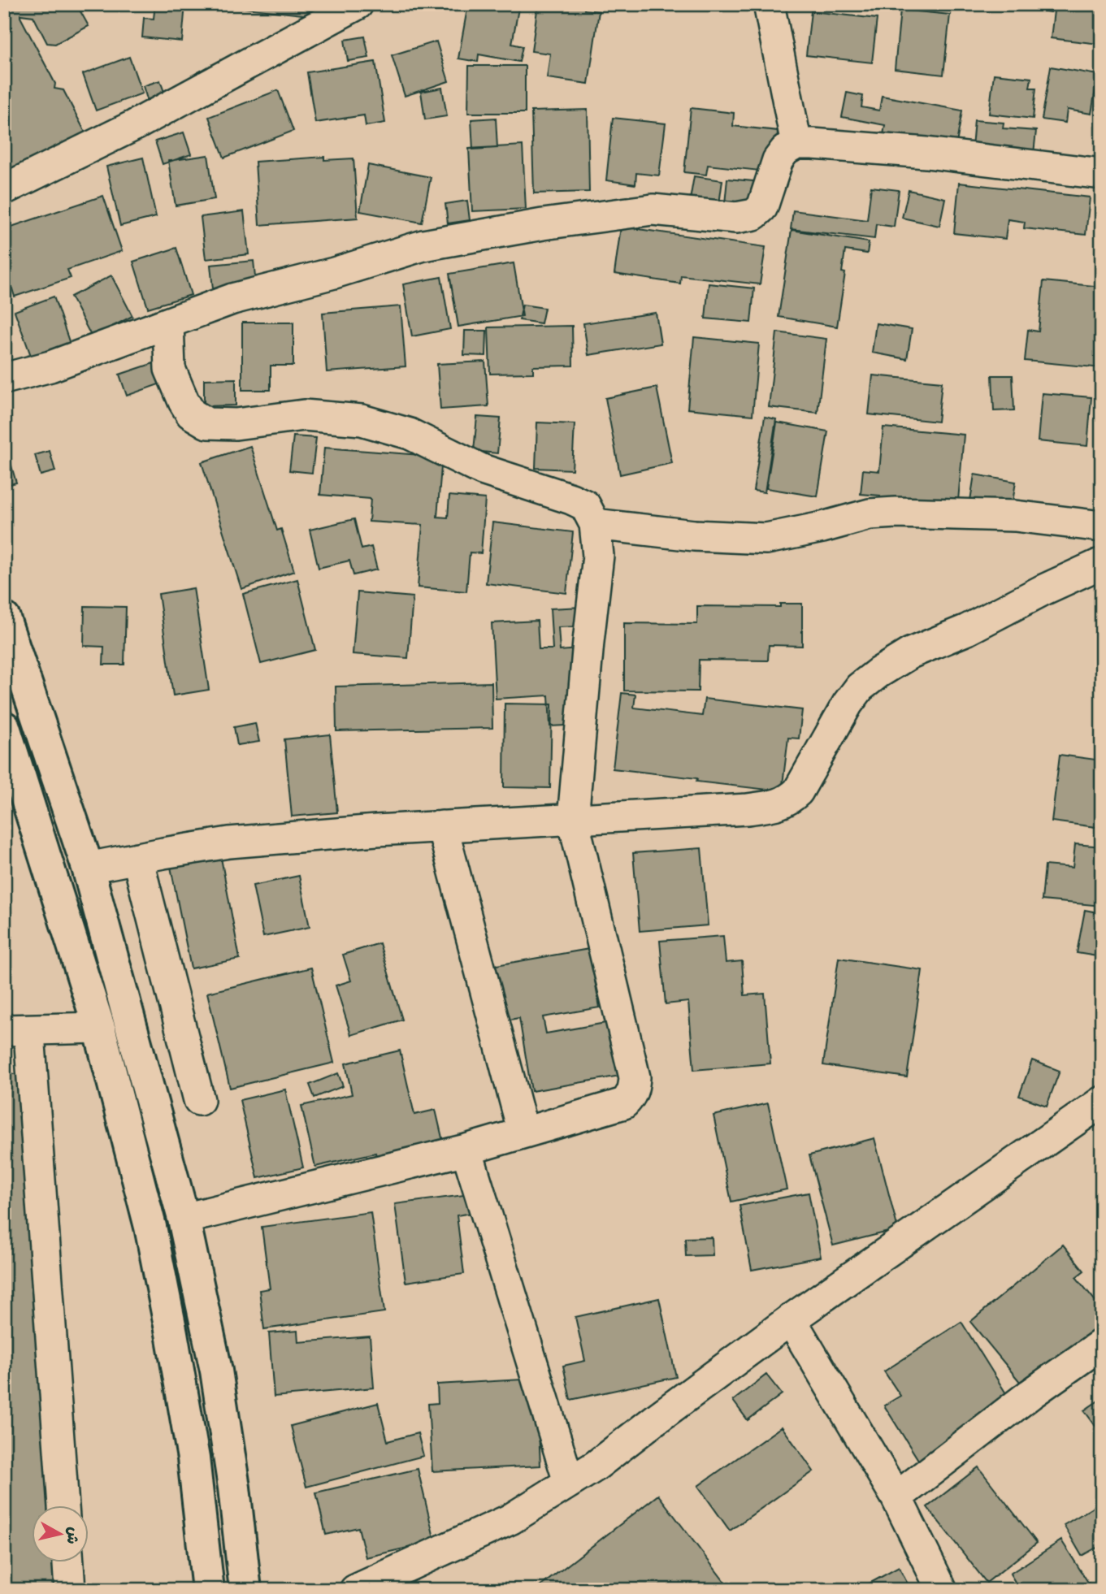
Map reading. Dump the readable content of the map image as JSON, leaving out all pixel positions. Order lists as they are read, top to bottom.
{
  "north": "right"
}
